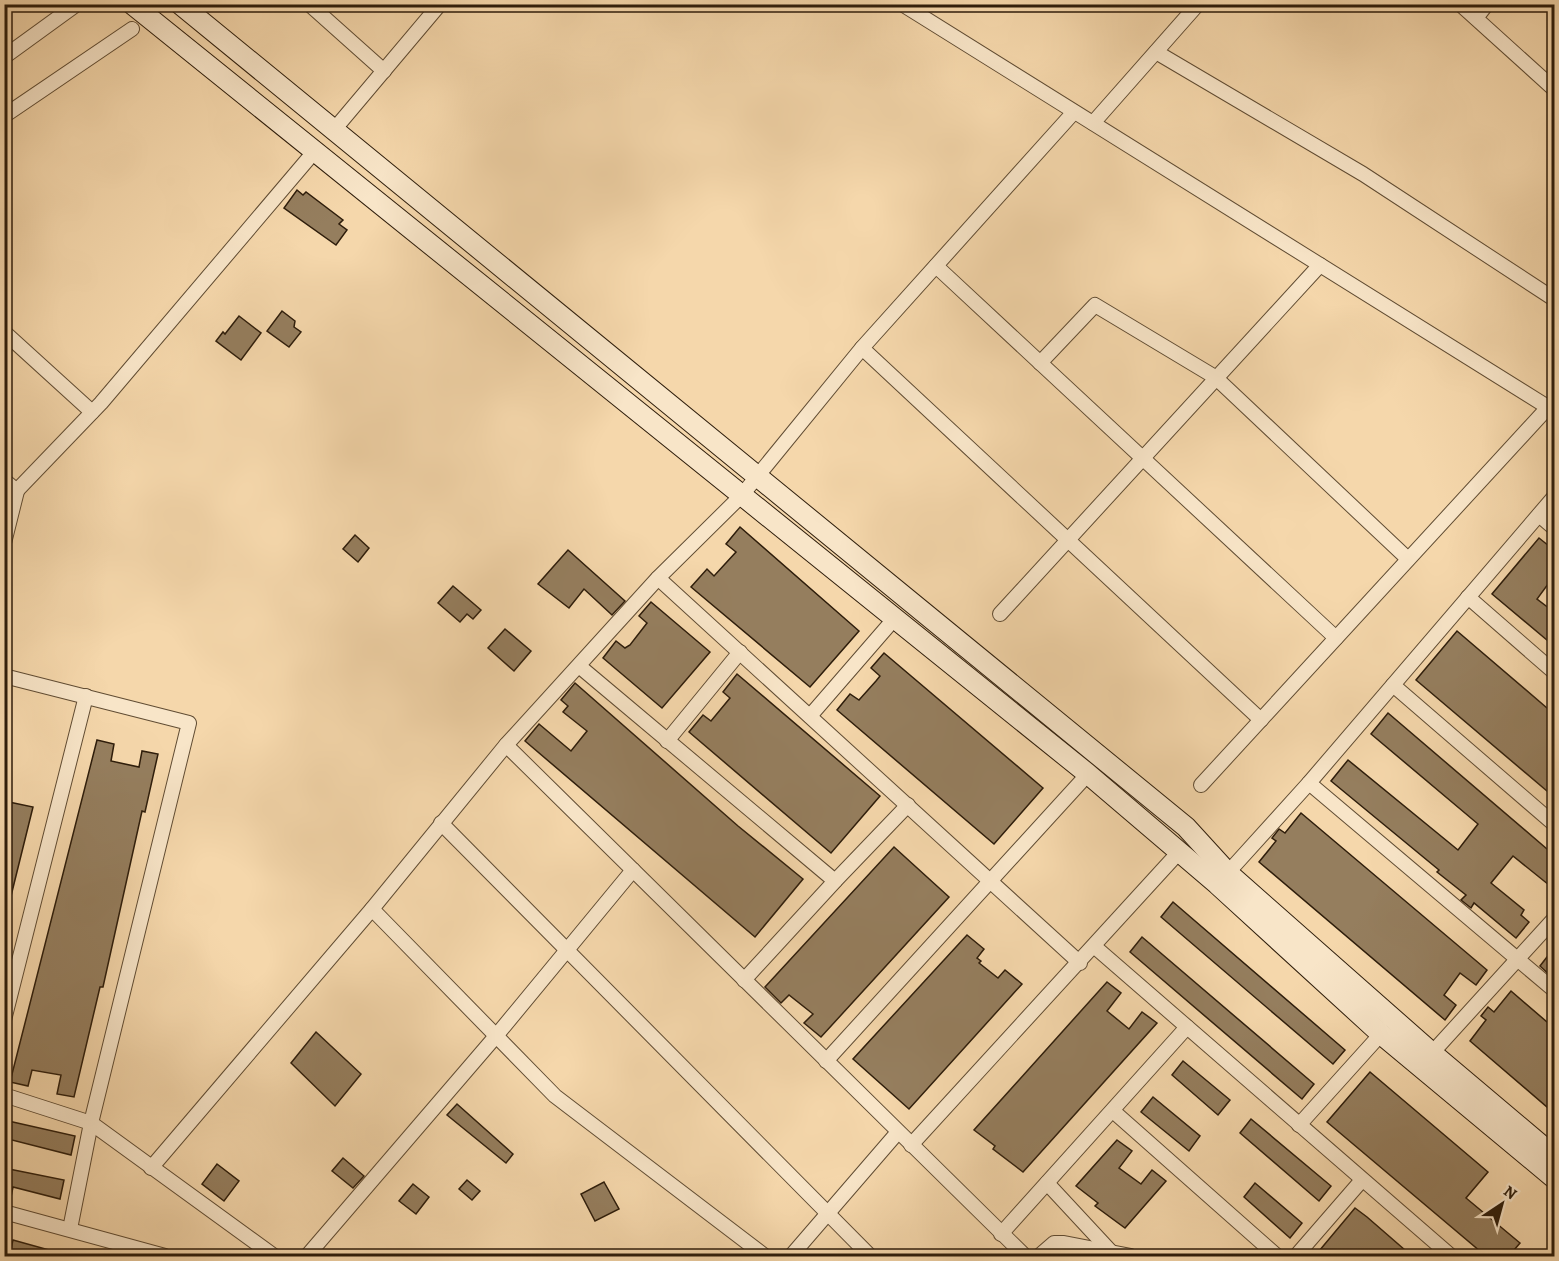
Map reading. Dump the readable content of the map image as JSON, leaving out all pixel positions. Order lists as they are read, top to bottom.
{
  "north": "top right"
}
